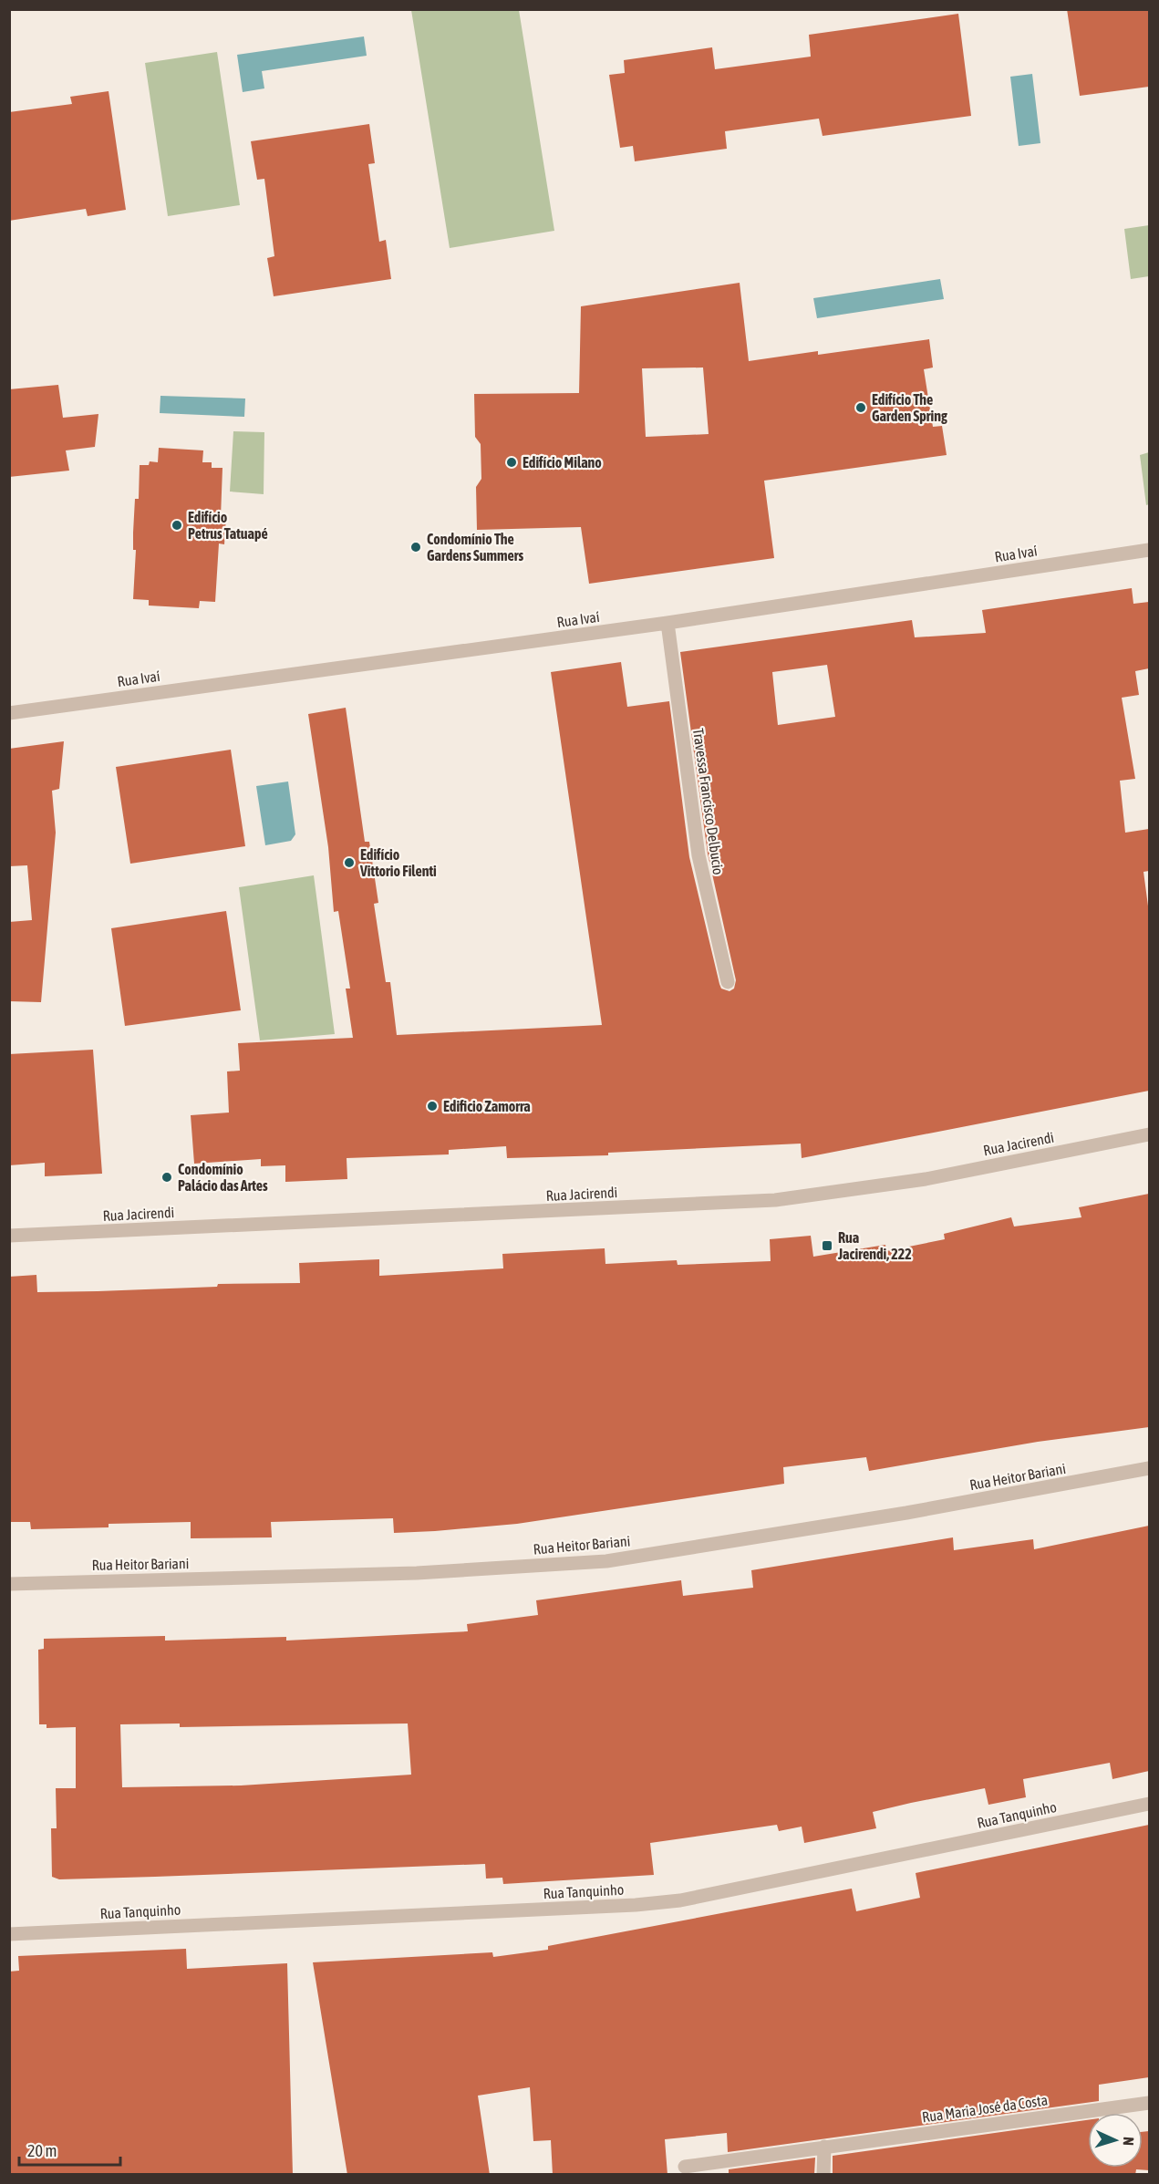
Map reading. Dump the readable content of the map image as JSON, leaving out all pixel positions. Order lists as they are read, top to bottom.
{
  "streets": {
    "street": [
      "Rua Ivaí",
      "Travessa Francisco Delbucio",
      "Rua Jacirendi",
      "Rua Heitor Bariani",
      "Rua Tanquinho",
      "Rua Maria José da Costa"
    ]
  },
  "crossings": [
    ["Rua Ivaí", "Travessa Francisco Delbucio"]
  ],
  "places": {
    "other": [
      "Edifício The Garden Spring",
      "Edifício Milano",
      "Edifício Petrus Tatuapé",
      "Condomínio The Gardens Summers",
      "Edifício Vittorio Filenti",
      "Edificio Zamorra",
      "Condomínio Palácio das Artes"
    ],
    "transit": ["Rua Jacirendi, 222"]
  },
  "scale_bar": "20 m",
  "north": "right"
}
